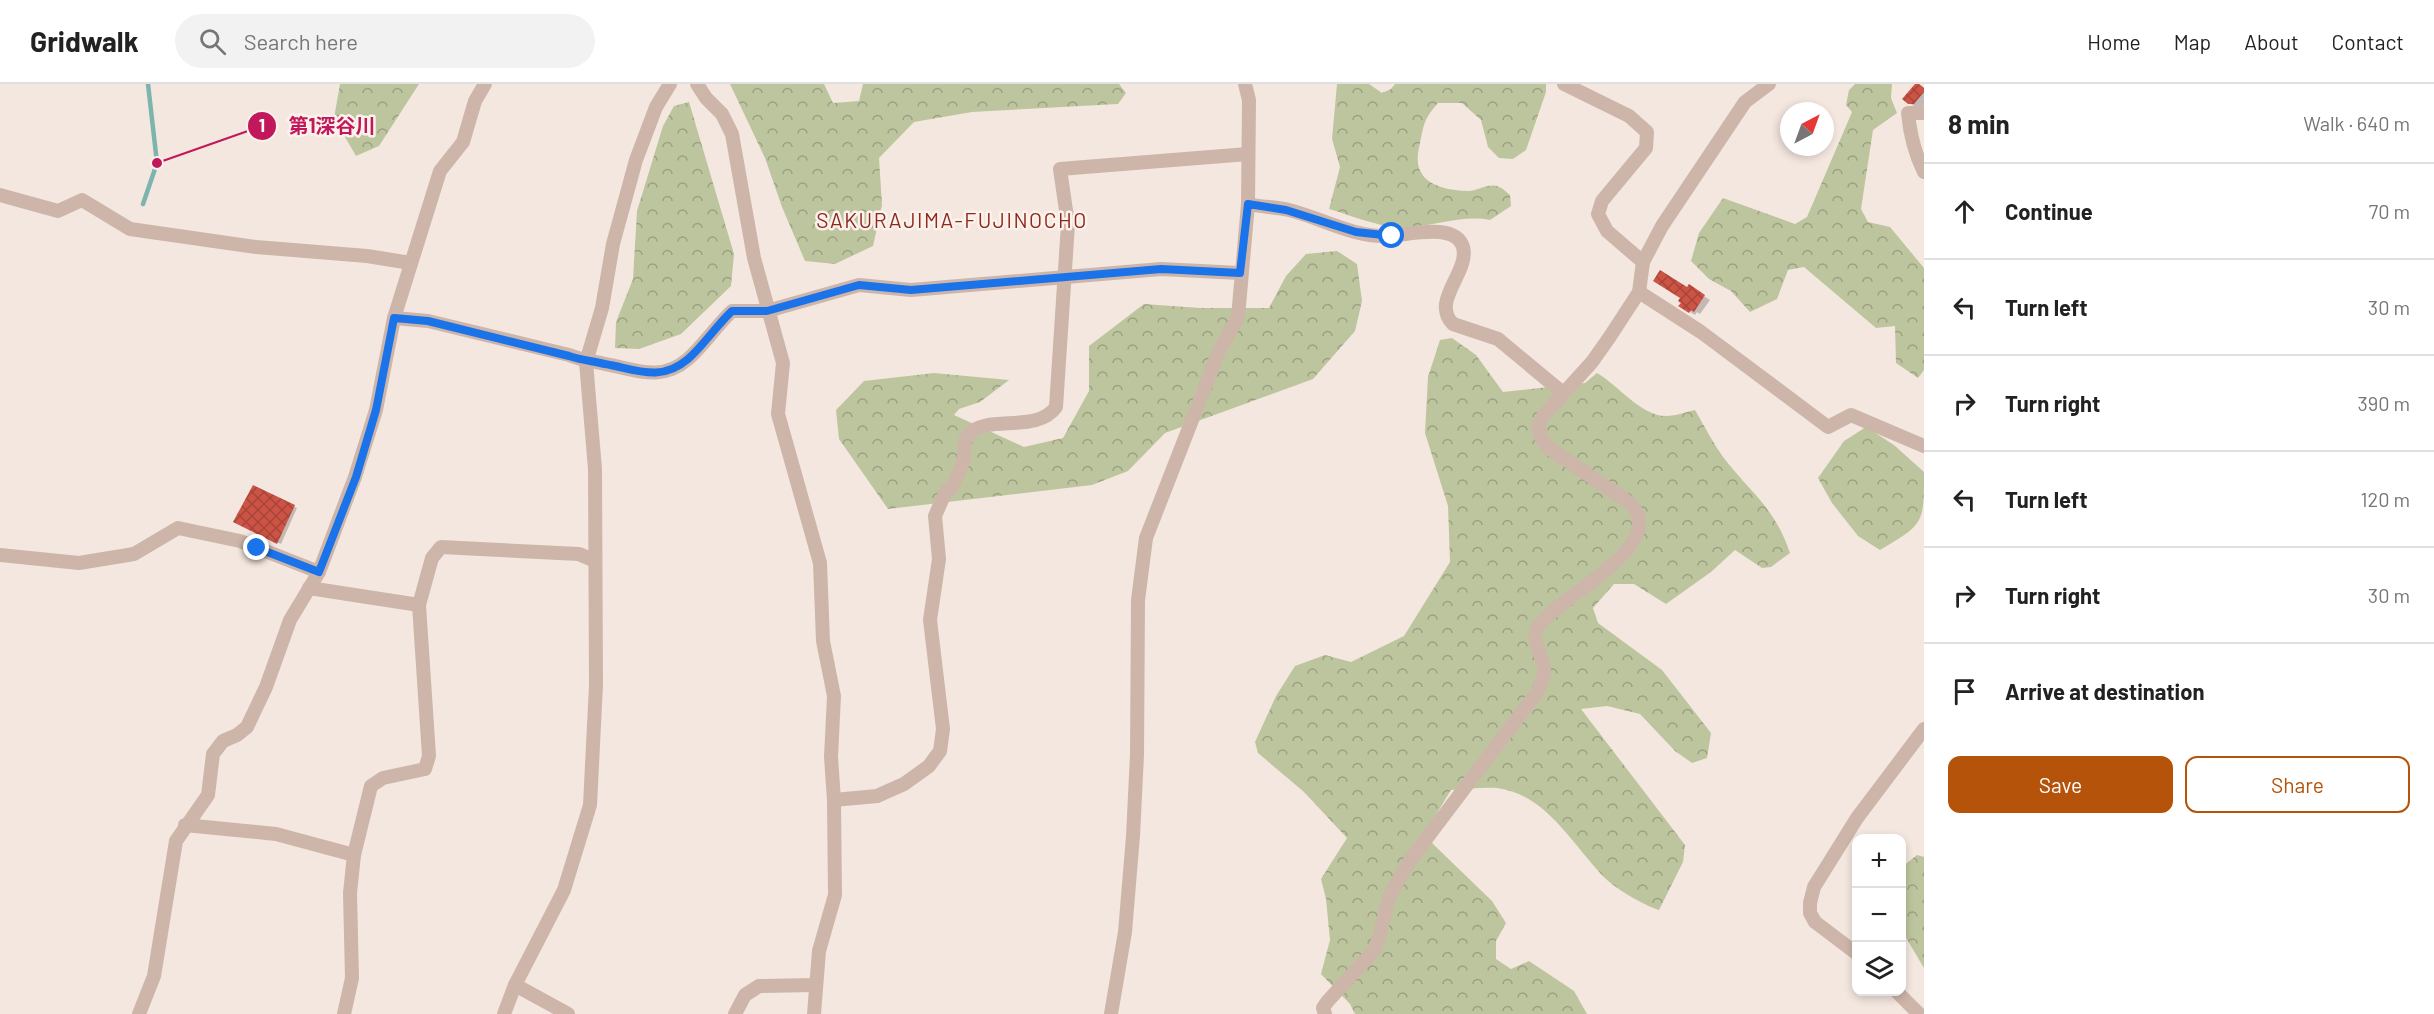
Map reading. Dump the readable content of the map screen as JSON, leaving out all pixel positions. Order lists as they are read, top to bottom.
{
  "districts": ["SAKURAJIMA-FUJINOCHO"],
  "places": ["第1深谷川"],
  "north": "top right",
  "page": {
    "header": "Gridwalk",
    "search": "Search here",
    "nav": [
      "Home",
      "Map",
      "About",
      "Contact"
    ],
    "heading": ["8 min", "Walk · 640 m"],
    "list": [
      ["Continue", "70 m"],
      ["Turn left", "30 m"],
      ["Turn right", "390 m"],
      ["Turn left", "120 m"],
      ["Turn right", "30 m"],
      "Arrive at destination"
    ],
    "buttons": ["Save", "Share"],
    "map_buttons": ["+", "−"]
  }
}
